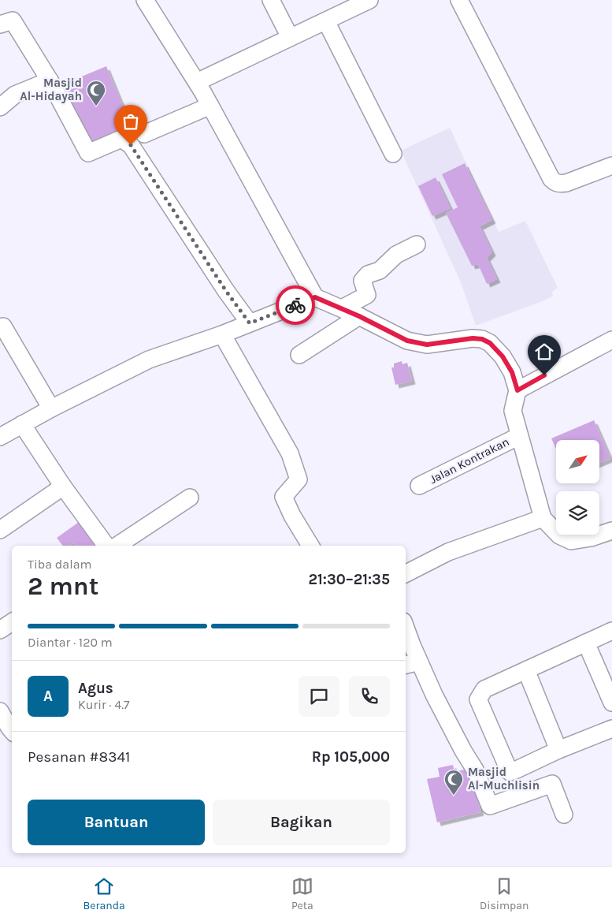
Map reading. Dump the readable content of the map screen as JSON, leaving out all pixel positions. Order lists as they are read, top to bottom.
{
  "streets": {
    "street": ["Jalan Kontrakan"]
  },
  "places": {
    "mosque": ["Masjid Al-Hidayah", "Masjid Al-Muchlisin"]
  },
  "north": "top right",
  "page": {
    "heading": ["2 mnt", "Tiba dalam", "21:30–21:35"],
    "panel": [
      "Agus",
      "Kurir · 4.7",
      "Pesanan #8341",
      "Rp 105,000"
    ],
    "bar": "Diantar · 120 m",
    "round": "A",
    "buttons": ["Bantuan", "Bagikan"],
    "tabs": ["Beranda", "Peta", "Disimpan"]
  }
}
